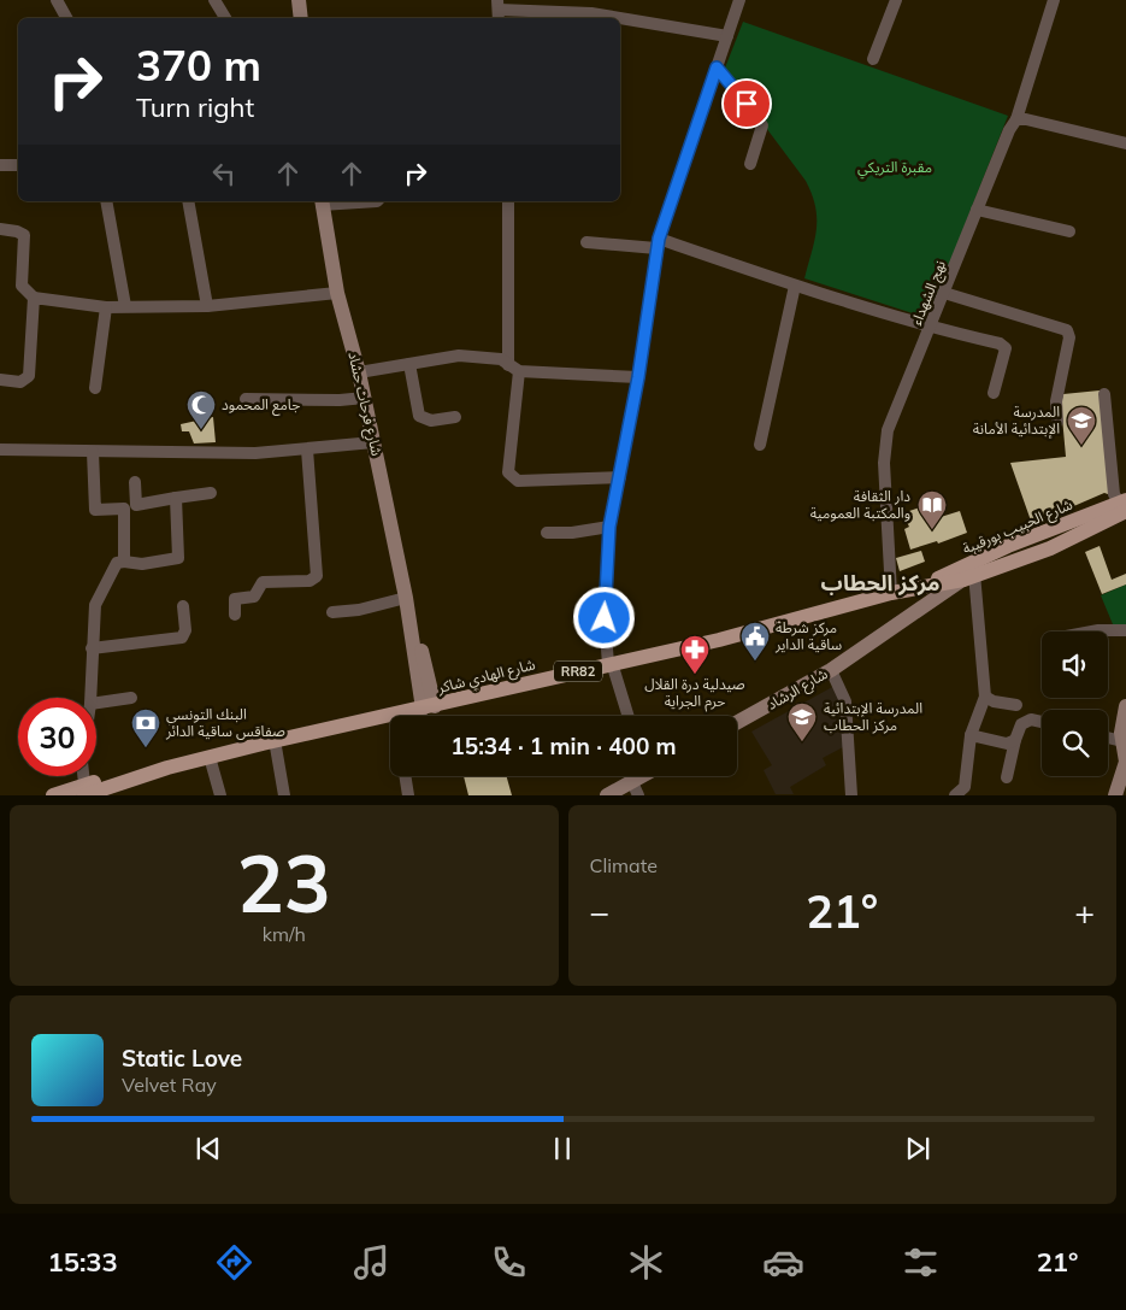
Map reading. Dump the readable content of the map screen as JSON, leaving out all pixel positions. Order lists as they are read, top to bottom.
{
  "streets": {
    "main road": ["شارع الحبيب بورقيبة", "RR82", "شارع الهادي شاكر"],
    "street": ["نهج الشهداء", "شارع فرحات حشاد", "شارع الرشاد"]
  },
  "crossings": [
    ["نهج الشهداء", "شارع الحبيب بورقيبة"],
    ["نهج الشهداء", "شارع الهادي شاكر"],
    ["شارع فرحات حشاد", "شارع الهادي شاكر"],
    ["شارع الحبيب بورقيبة", "شارع الهادي شاكر"],
    ["شارع الحبيب بورقيبة", "شارع الرشاد"]
  ],
  "districts": ["مركز الحطاب"],
  "parks": ["مقبرة التريكي"],
  "places": {
    "mosque": ["جامع المحمود"],
    "school or university": ["المدرسة الإبتدائية الأمانة", "المدرسة الإبتدائية مركز الحطاب"],
    "library": ["دار الثقافة والمكتبة العمومية"],
    "public building": ["مركز شرطة ساقية الداير"],
    "pharmacy": ["صيدلية درة القلال حرم الجراية"],
    "bank": ["البنك التونسي صفاقس ساقية الدائر"]
  },
  "page": {
    "turn": ["370 m", "Turn right"],
    "limit": "30",
    "trip": "15:34 · 1 min · 400 m",
    "tile": [
      ["23", "km/h"],
      "Climate"
    ],
    "heat": ["−", "21°", "+"],
    "song": ["Static Love", "Velvet Ray"],
    "tabs": ["15:33", "21°"]
  }
}
